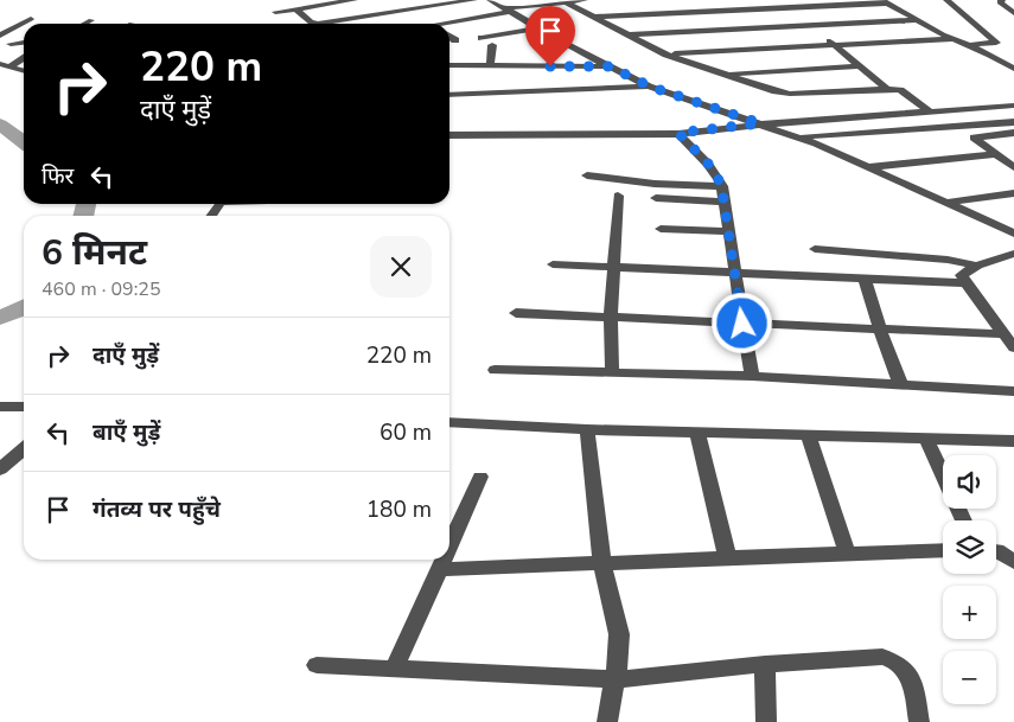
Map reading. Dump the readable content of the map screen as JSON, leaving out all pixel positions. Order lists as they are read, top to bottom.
{
  "page": {
    "turn": ["220 m", "दाएँ मुड़ें"],
    "then": "फिर",
    "heading": ["6 मिनट", "460 m · 09:25"],
    "list": [
      {
        "name": "दाएँ मुड़ें",
        "value": "220 m"
      },
      {
        "name": "बाएँ मुड़ें",
        "value": "60 m"
      },
      {
        "name": "गंतव्य पर पहुँचे",
        "value": "180 m"
      }
    ],
    "map_buttons": ["+", "−"]
  }
}
